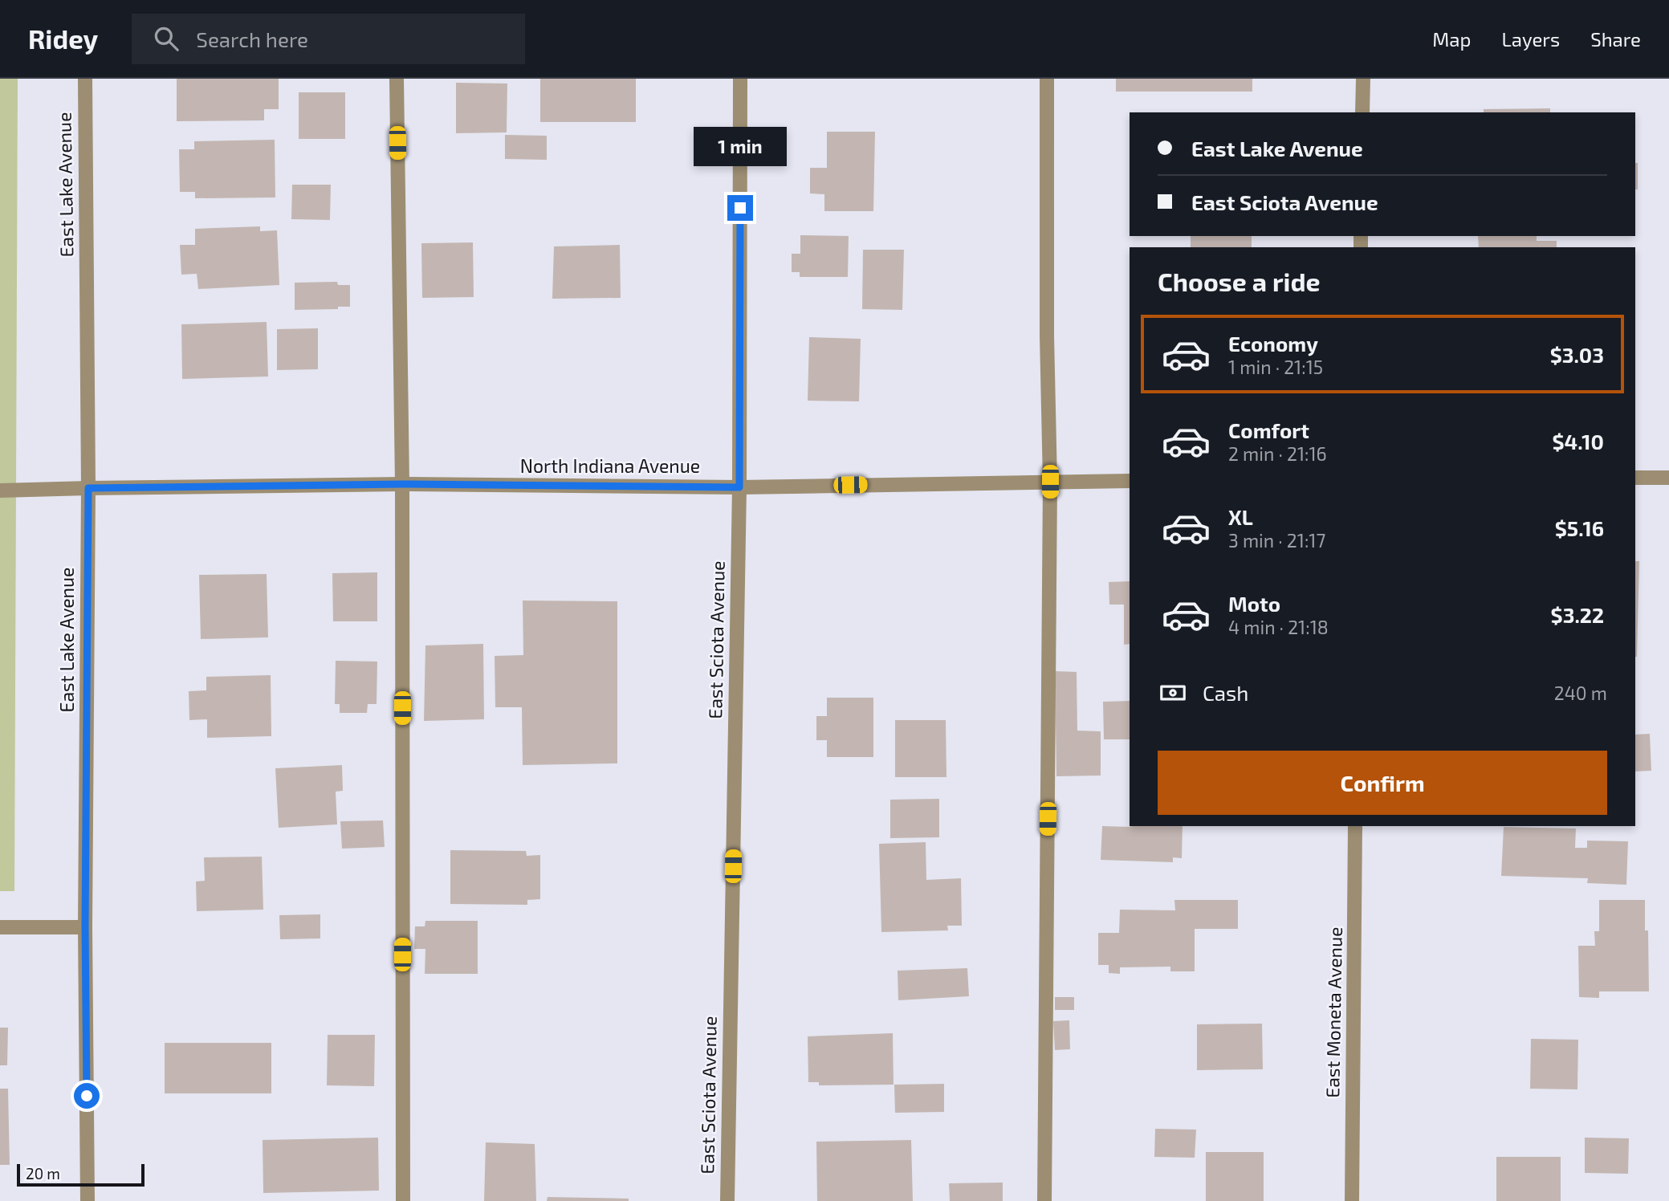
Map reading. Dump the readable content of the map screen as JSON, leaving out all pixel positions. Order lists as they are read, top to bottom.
{
  "streets": {
    "street": [
      "East Lake Avenue",
      "North Indiana Avenue",
      "East Sciota Avenue",
      "East Moneta Avenue"
    ]
  },
  "crossings": [
    ["East Lake Avenue", "North Indiana Avenue"],
    ["North Indiana Avenue", "East Sciota Avenue"]
  ],
  "scale_bar": "20 m",
  "page": {
    "header": "Ridey",
    "search": "Search here",
    "nav": ["Map", "Layers", "Share"],
    "banner": ["East Lake Avenue", "East Sciota Avenue"],
    "bubble": "1 min",
    "heading": "Choose a ride",
    "list": [
      {
        "name": "Economy",
        "note": "1 min · 21:15",
        "value": "$3.03"
      },
      {
        "name": "Comfort",
        "note": "2 min · 21:16",
        "value": "$4.10"
      },
      {
        "name": "XL",
        "note": "3 min · 21:17",
        "value": "$5.16"
      },
      {
        "name": "Moto",
        "note": "4 min · 21:18",
        "value": "$3.22"
      }
    ],
    "pay": ["Cash", "240 m"],
    "buttons": "Confirm",
    "scale": "20 m"
  }
}
